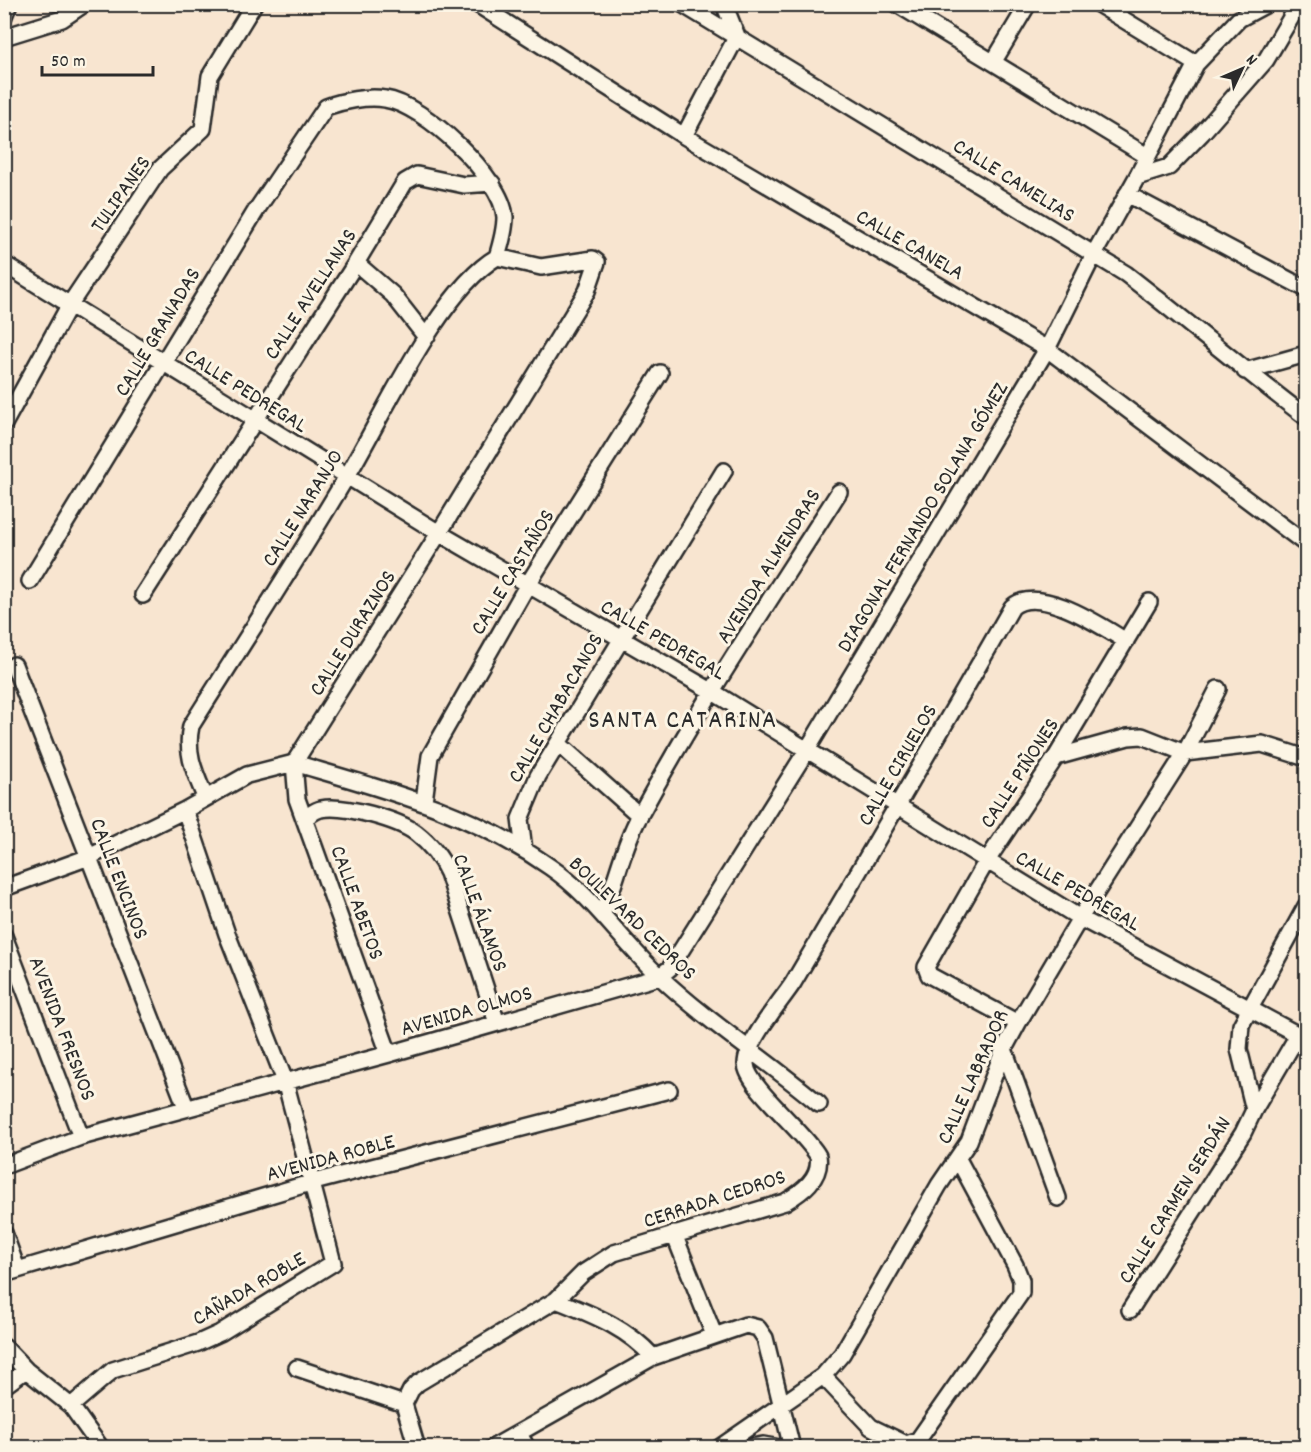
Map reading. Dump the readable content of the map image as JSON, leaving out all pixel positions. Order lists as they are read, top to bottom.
{
  "streets": {
    "street": [
      "CALLE CAMELIAS",
      "TULIPANES",
      "CALLE CANELA",
      "CALLE AVELLANAS",
      "CALLE GRANADAS",
      "CALLE PEDREGAL",
      "CALLE NARANJO",
      "DIAGONAL FERNANDO SOLANA GÓMEZ",
      "AVENIDA ALMENDRAS",
      "CALLE CASTAÑOS",
      "CALLE DURAZNOS",
      "CALLE CHABACANOS",
      "CALLE CIRUELOS",
      "CALLE PIÑONES",
      "CALLE ENCINOS",
      "CALLE ABETOS",
      "CALLE ÁLAMOS",
      "BOULEVARD CEDROS",
      "AVENIDA OLMOS",
      "AVENIDA FRESNOS",
      "CALLE LABRADOR",
      "AVENIDA ROBLE",
      "CERRADA CEDROS",
      "CALLE CARMEN SERDÁN",
      "CAÑADA ROBLE"
    ]
  },
  "crossings": [
    ["CALLE CAMELIAS", "DIAGONAL FERNANDO SOLANA GÓMEZ"],
    ["TULIPANES", "CALLE PEDREGAL"],
    ["CALLE CANELA", "DIAGONAL FERNANDO SOLANA GÓMEZ"],
    ["CALLE AVELLANAS", "CALLE GRANADAS"],
    ["CALLE AVELLANAS", "CALLE PEDREGAL"],
    ["CALLE GRANADAS", "CALLE PEDREGAL"],
    ["CALLE PEDREGAL", "CALLE NARANJO"],
    ["CALLE PEDREGAL", "DIAGONAL FERNANDO SOLANA GÓMEZ"],
    ["CALLE PEDREGAL", "AVENIDA ALMENDRAS"],
    ["CALLE PEDREGAL", "CALLE CASTAÑOS"],
    ["CALLE PEDREGAL", "CALLE DURAZNOS"],
    ["CALLE PEDREGAL", "CALLE CHABACANOS"],
    ["CALLE PEDREGAL", "CALLE CIRUELOS"],
    ["CALLE PEDREGAL", "CALLE PIÑONES"],
    ["CALLE PEDREGAL", "CALLE LABRADOR"],
    ["CALLE PEDREGAL", "CALLE CARMEN SERDÁN"],
    ["CALLE NARANJO", "CALLE DURAZNOS"],
    ["DIAGONAL FERNANDO SOLANA GÓMEZ", "BOULEVARD CEDROS"],
    ["DIAGONAL FERNANDO SOLANA GÓMEZ", "AVENIDA OLMOS"],
    ["AVENIDA ALMENDRAS", "BOULEVARD CEDROS"],
    ["CALLE CASTAÑOS", "BOULEVARD CEDROS"],
    ["CALLE DURAZNOS", "CALLE ABETOS"],
    ["CALLE DURAZNOS", "BOULEVARD CEDROS"],
    ["CALLE CHABACANOS", "BOULEVARD CEDROS"],
    ["CALLE CIRUELOS", "CALLE PIÑONES"],
    ["CALLE CIRUELOS", "BOULEVARD CEDROS"],
    ["CALLE CIRUELOS", "CERRADA CEDROS"],
    ["CALLE PIÑONES", "CALLE LABRADOR"],
    ["CALLE ABETOS", "CALLE ÁLAMOS"],
    ["CALLE ABETOS", "BOULEVARD CEDROS"],
    ["CALLE ABETOS", "AVENIDA OLMOS"],
    ["CALLE ÁLAMOS", "AVENIDA OLMOS"],
    ["BOULEVARD CEDROS", "AVENIDA OLMOS"],
    ["BOULEVARD CEDROS", "CERRADA CEDROS"],
    ["AVENIDA OLMOS", "CAÑADA ROBLE"],
    ["AVENIDA ROBLE", "CAÑADA ROBLE"]
  ],
  "districts": ["SANTA CATARINA"],
  "scale_bar": "50 m",
  "north": "top right"
}
